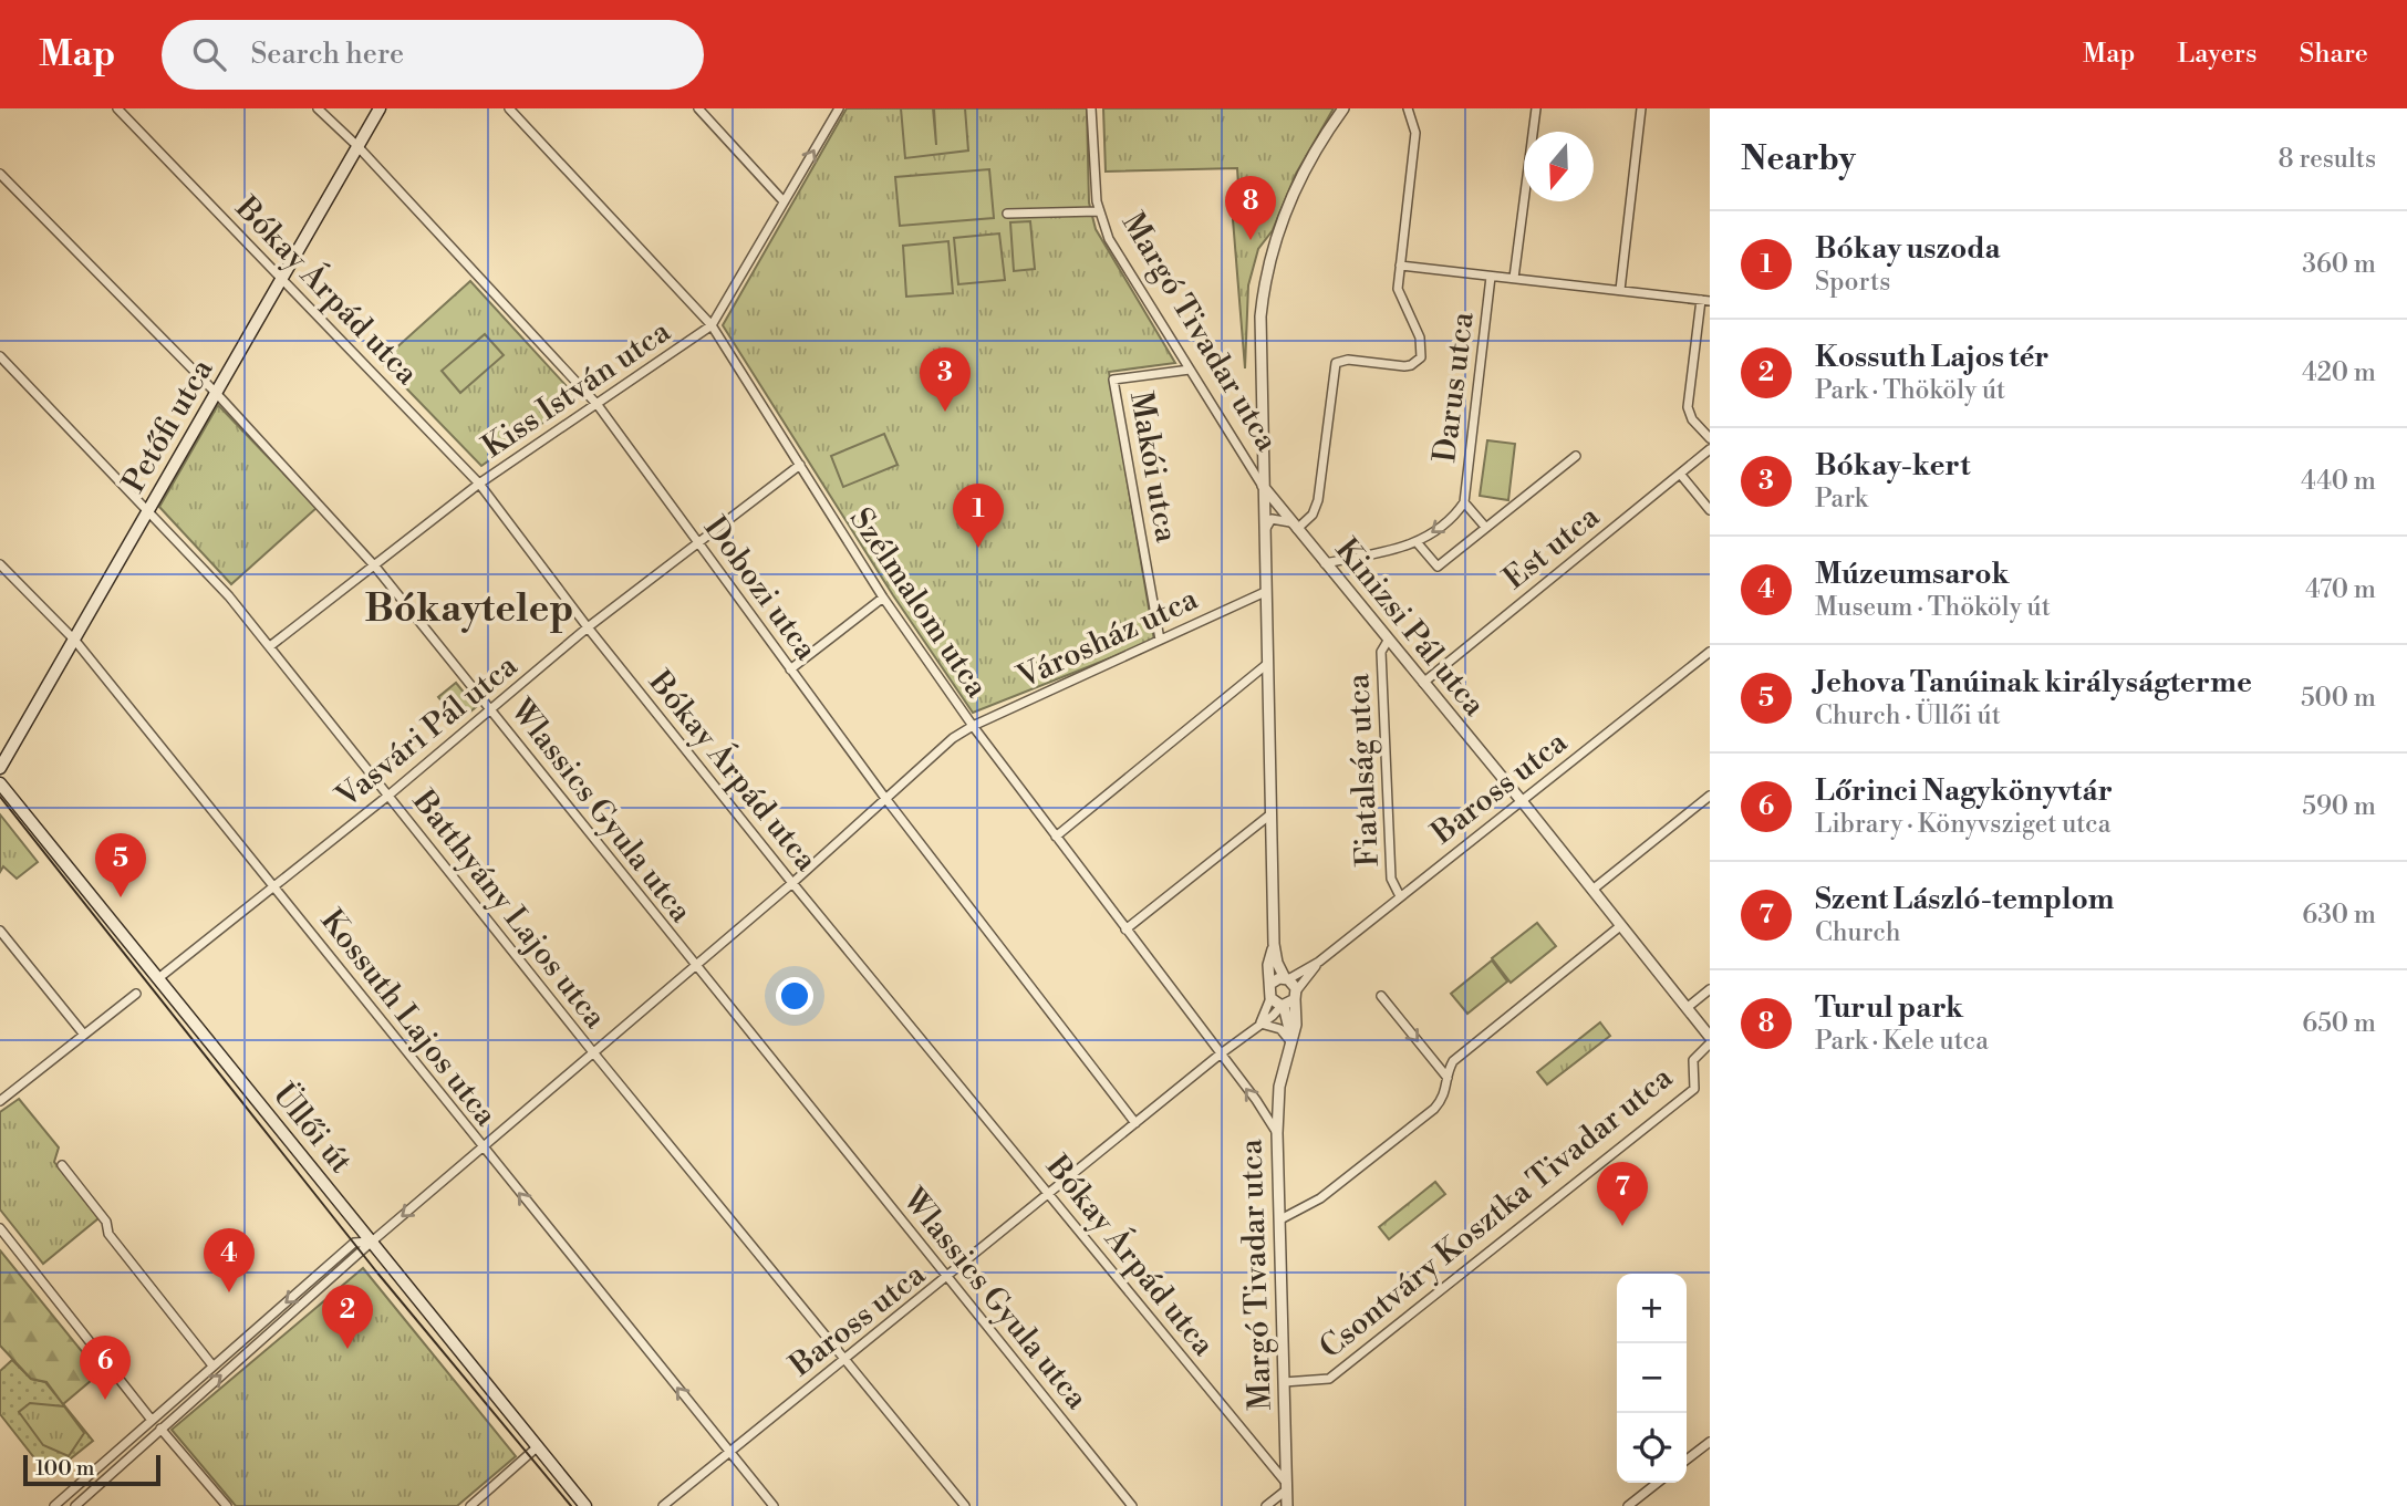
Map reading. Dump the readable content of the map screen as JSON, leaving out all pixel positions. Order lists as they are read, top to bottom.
{
  "streets": {
    "main road": ["Petőfi utca", "Üllői út"],
    "street": [
      "Bókay Árpád utca",
      "Margó Tivadar utca",
      "Darus utca",
      "Kiss István utca",
      "Makói utca",
      "Est utca",
      "Dobozi utca",
      "Szélmalom utca",
      "Kinizsi Pál utca",
      "Városház utca",
      "Vasvári Pál utca",
      "Fiatalság utca",
      "Baross utca",
      "Wlassics Gyula utca",
      "Batthyány Lajos utca",
      "Kossuth Lajos utca",
      "Csontváry Kosztka Tivadar utca"
    ]
  },
  "crossings": [
    ["Bókay Árpád utca", "Margó Tivadar utca"],
    ["Bókay Árpád utca", "Kiss István utca"],
    ["Bókay Árpád utca", "Petőfi utca"],
    ["Bókay Árpád utca", "Városház utca"],
    ["Bókay Árpád utca", "Vasvári Pál utca"],
    ["Bókay Árpád utca", "Baross utca"],
    ["Margó Tivadar utca", "Makói utca"],
    ["Margó Tivadar utca", "Szélmalom utca"],
    ["Margó Tivadar utca", "Kinizsi Pál utca"],
    ["Margó Tivadar utca", "Városház utca"],
    ["Margó Tivadar utca", "Baross utca"],
    ["Margó Tivadar utca", "Csontváry Kosztka Tivadar utca"],
    ["Darus utca", "Kinizsi Pál utca"],
    ["Kiss István utca", "Dobozi utca"],
    ["Kiss István utca", "Szélmalom utca"],
    ["Kiss István utca", "Wlassics Gyula utca"],
    ["Kiss István utca", "Batthyány Lajos utca"],
    ["Petőfi utca", "Dobozi utca"],
    ["Petőfi utca", "Wlassics Gyula utca"],
    ["Petőfi utca", "Batthyány Lajos utca"],
    ["Petőfi utca", "Kossuth Lajos utca"],
    ["Makói utca", "Városház utca"],
    ["Est utca", "Kinizsi Pál utca"],
    ["Dobozi utca", "Városház utca"],
    ["Dobozi utca", "Vasvári Pál utca"],
    ["Dobozi utca", "Baross utca"],
    ["Szélmalom utca", "Városház utca"],
    ["Szélmalom utca", "Vasvári Pál utca"],
    ["Szélmalom utca", "Baross utca"],
    ["Kinizsi Pál utca", "Fiatalság utca"],
    ["Kinizsi Pál utca", "Baross utca"],
    ["Városház utca", "Wlassics Gyula utca"],
    ["Városház utca", "Batthyány Lajos utca"],
    ["Városház utca", "Kossuth Lajos utca"],
    ["Városház utca", "Üllői út"],
    ["Vasvári Pál utca", "Wlassics Gyula utca"],
    ["Vasvári Pál utca", "Batthyány Lajos utca"],
    ["Vasvári Pál utca", "Kossuth Lajos utca"],
    ["Vasvári Pál utca", "Üllői út"],
    ["Fiatalság utca", "Baross utca"],
    ["Baross utca", "Wlassics Gyula utca"],
    ["Baross utca", "Batthyány Lajos utca"],
    ["Baross utca", "Kossuth Lajos utca"]
  ],
  "districts": ["Bókaytelep"],
  "scale_bar": "100 m",
  "north": "bottom",
  "page": {
    "header": "Map",
    "search": "Search here",
    "nav": ["Map", "Layers", "Share"],
    "heading": ["Nearby", "8 results"],
    "pins": [
      "8",
      "3",
      "1",
      "5",
      "7",
      "4",
      "2",
      "6"
    ],
    "list": [
      {
        "mark": "1",
        "name": "Bókay uszoda",
        "note": "Sports",
        "value": "360 m"
      },
      {
        "mark": "2",
        "name": "Kossuth Lajos tér",
        "note": "Park · Thököly út",
        "value": "420 m"
      },
      {
        "mark": "3",
        "name": "Bókay-kert",
        "note": "Park",
        "value": "440 m"
      },
      {
        "mark": "4",
        "name": "Múzeumsarok",
        "note": "Museum · Thököly út",
        "value": "470 m"
      },
      {
        "mark": "5",
        "name": "Jehova Tanúinak királyságterme",
        "note": "Church · Üllői út",
        "value": "500 m"
      },
      {
        "mark": "6",
        "name": "Lőrinci Nagykönyvtár",
        "note": "Library · Könyvsziget utca",
        "value": "590 m"
      },
      {
        "mark": "7",
        "name": "Szent László-templom",
        "note": "Church",
        "value": "630 m"
      },
      {
        "mark": "8",
        "name": "Turul park",
        "note": "Park · Kele utca",
        "value": "650 m"
      }
    ],
    "map_buttons": ["+", "−"],
    "scale": "100 m"
  }
}
